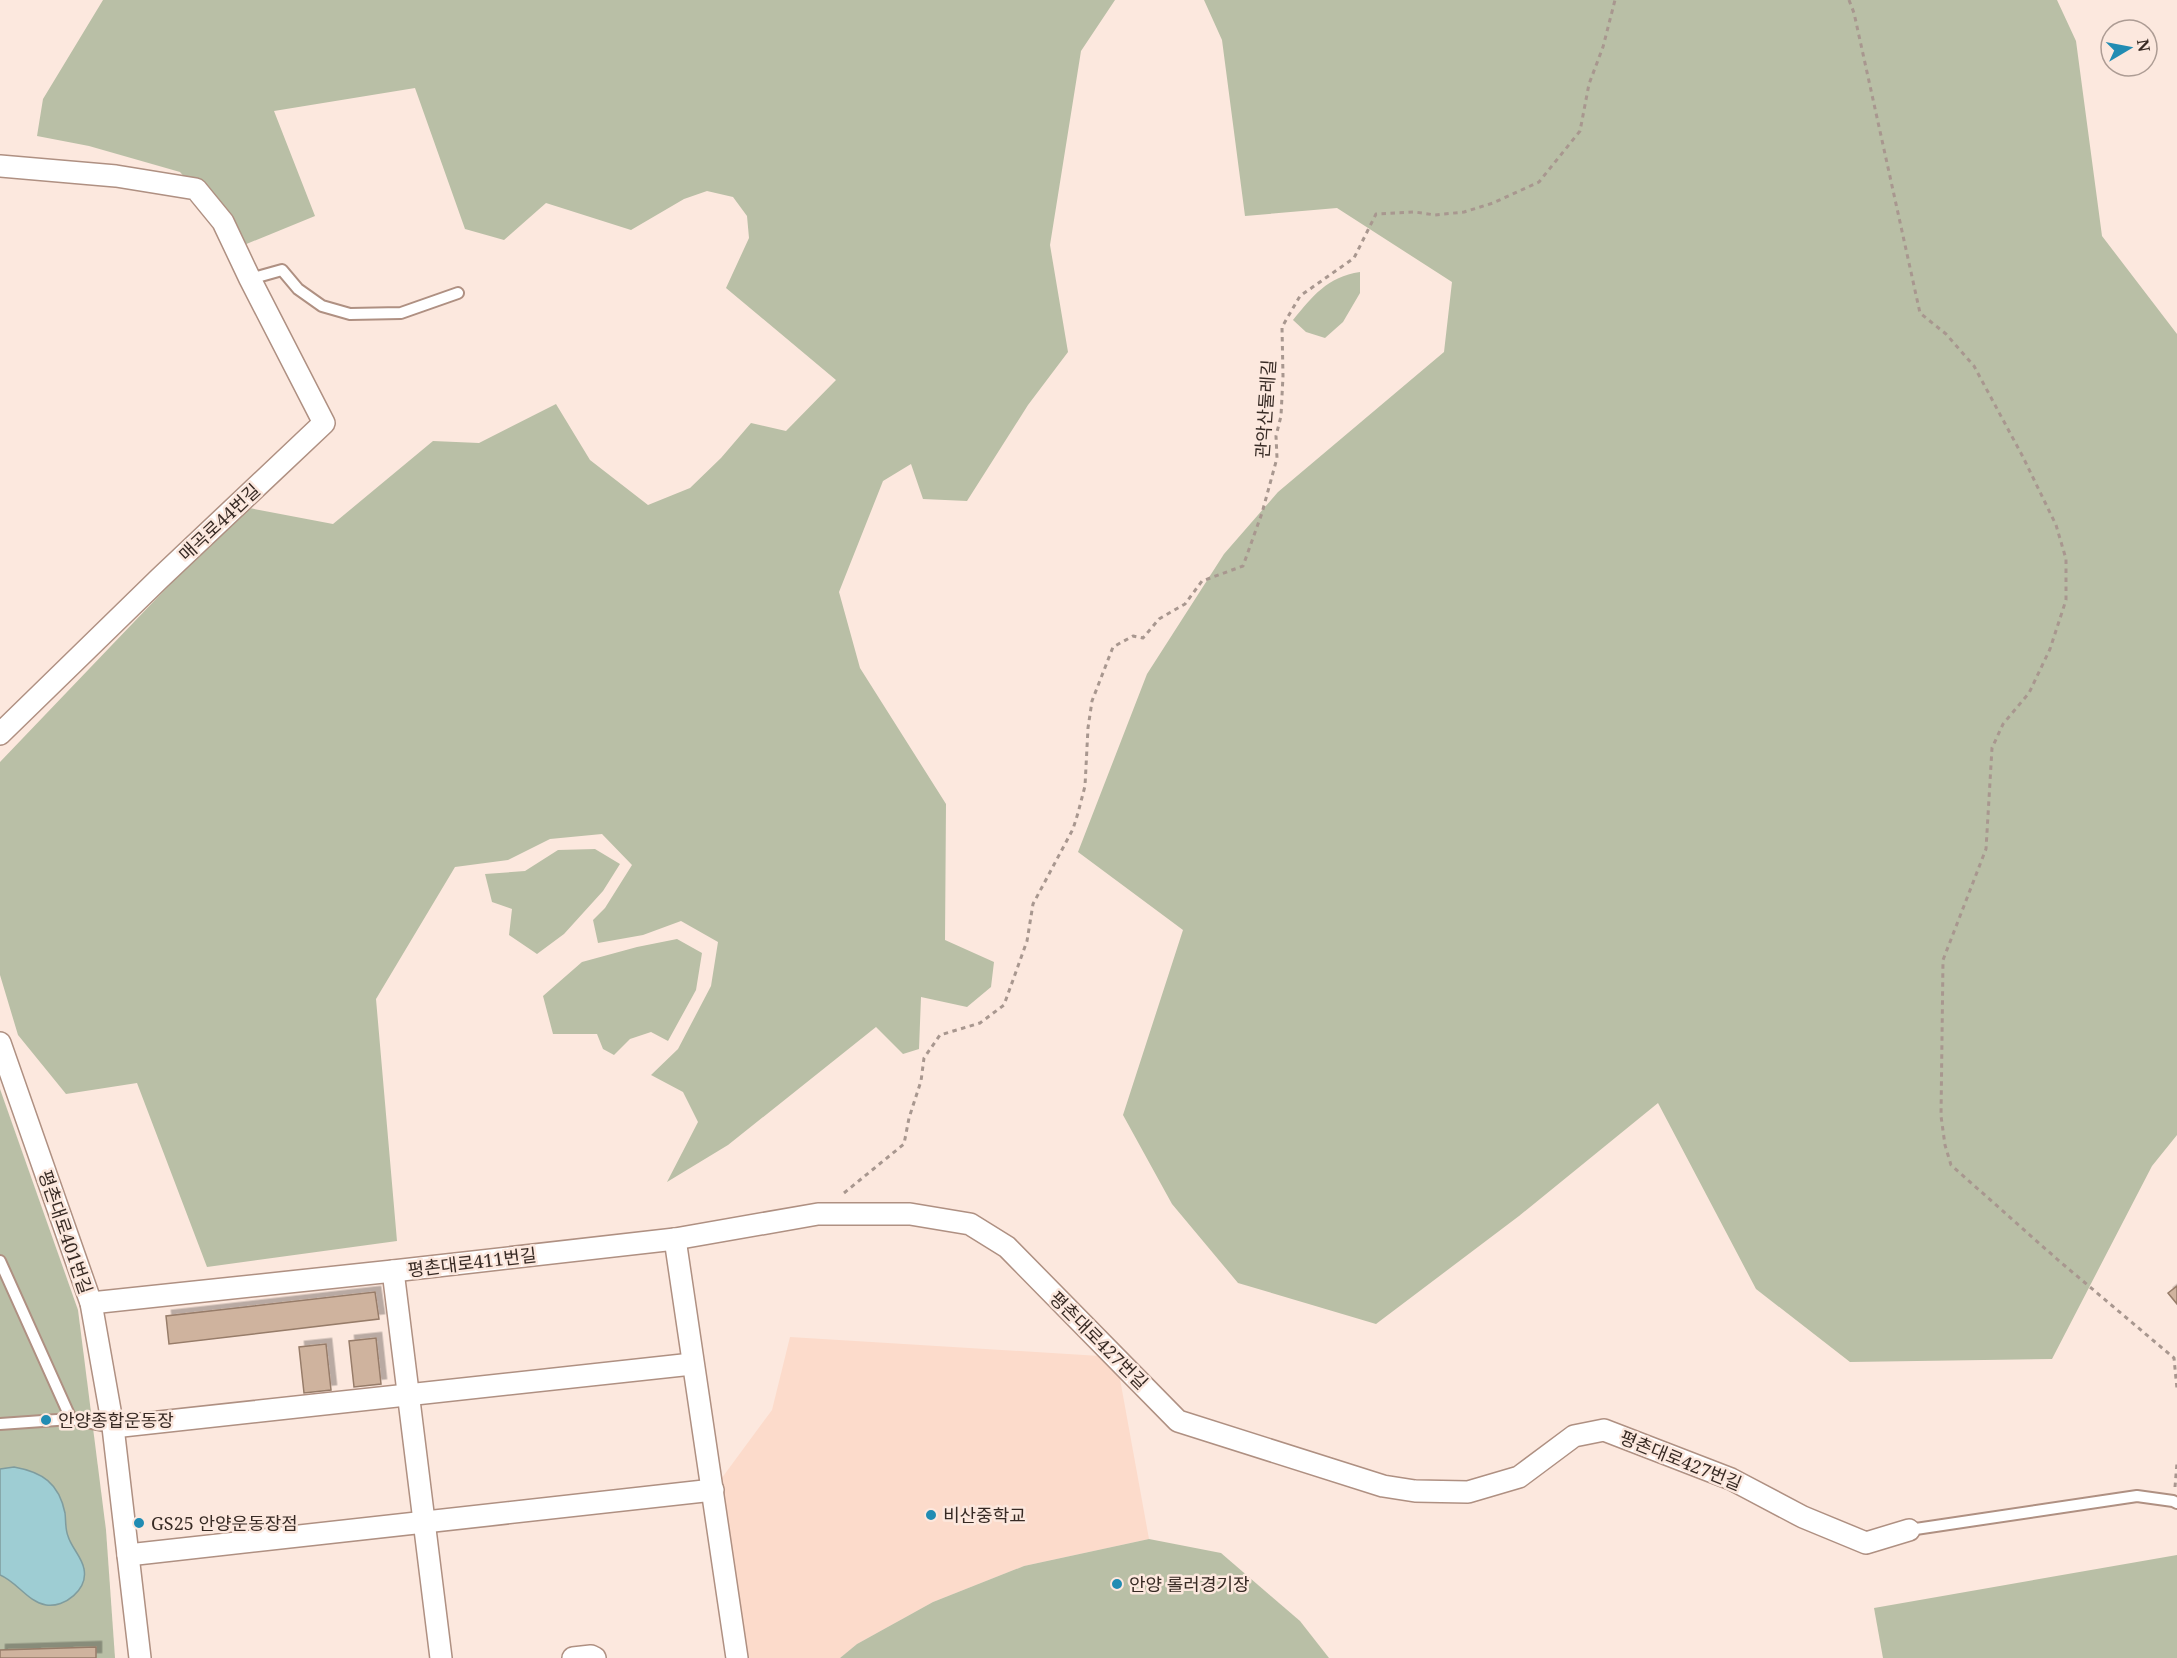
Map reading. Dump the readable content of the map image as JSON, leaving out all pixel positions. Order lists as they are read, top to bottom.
{
  "streets": {
    "street": [
      "매곡로44번길",
      "평촌대로401번길",
      "평촌대로411번길",
      "평촌대로427번길"
    ],
    "path": ["관악산둘레길"]
  },
  "crossings": [
    ["평촌대로411번길", "평촌대로427번길"]
  ],
  "places": [
    "안양종합운동장",
    "비산중학교",
    "GS25 안양운동장점",
    "안양 롤러경기장"
  ],
  "north": "right"
}
